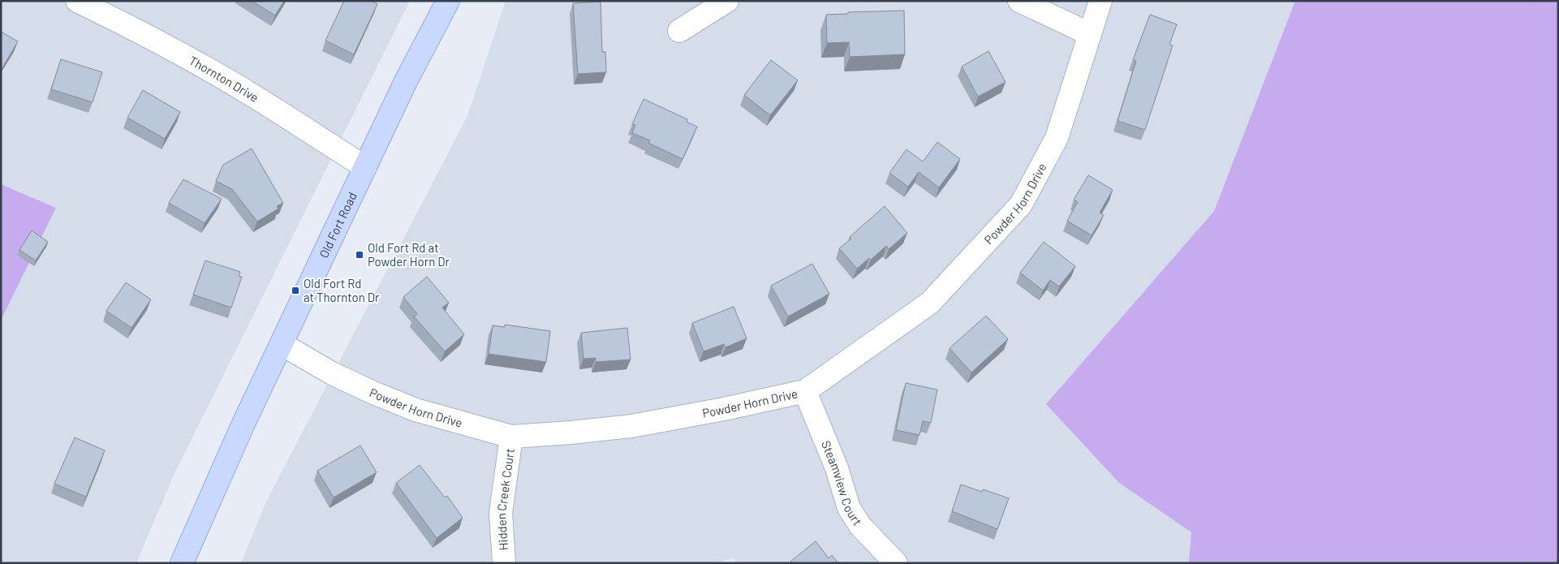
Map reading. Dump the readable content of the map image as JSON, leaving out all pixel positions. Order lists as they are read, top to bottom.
{
  "streets": {
    "main road": ["Old Fort Road"],
    "street": [
      "Thornton Drive",
      "Powder Horn Drive",
      "Steamview Court",
      "Hidden Creek Court"
    ]
  },
  "crossings": [
    ["Thornton Drive", "Old Fort Road"],
    ["Powder Horn Drive", "Old Fort Road"],
    ["Powder Horn Drive", "Steamview Court"],
    ["Powder Horn Drive", "Hidden Creek Court"]
  ],
  "places": {
    "transit": ["Old Fort Rd at Powder Horn Dr", "Old Fort Rd at Thornton Dr"]
  }
}
